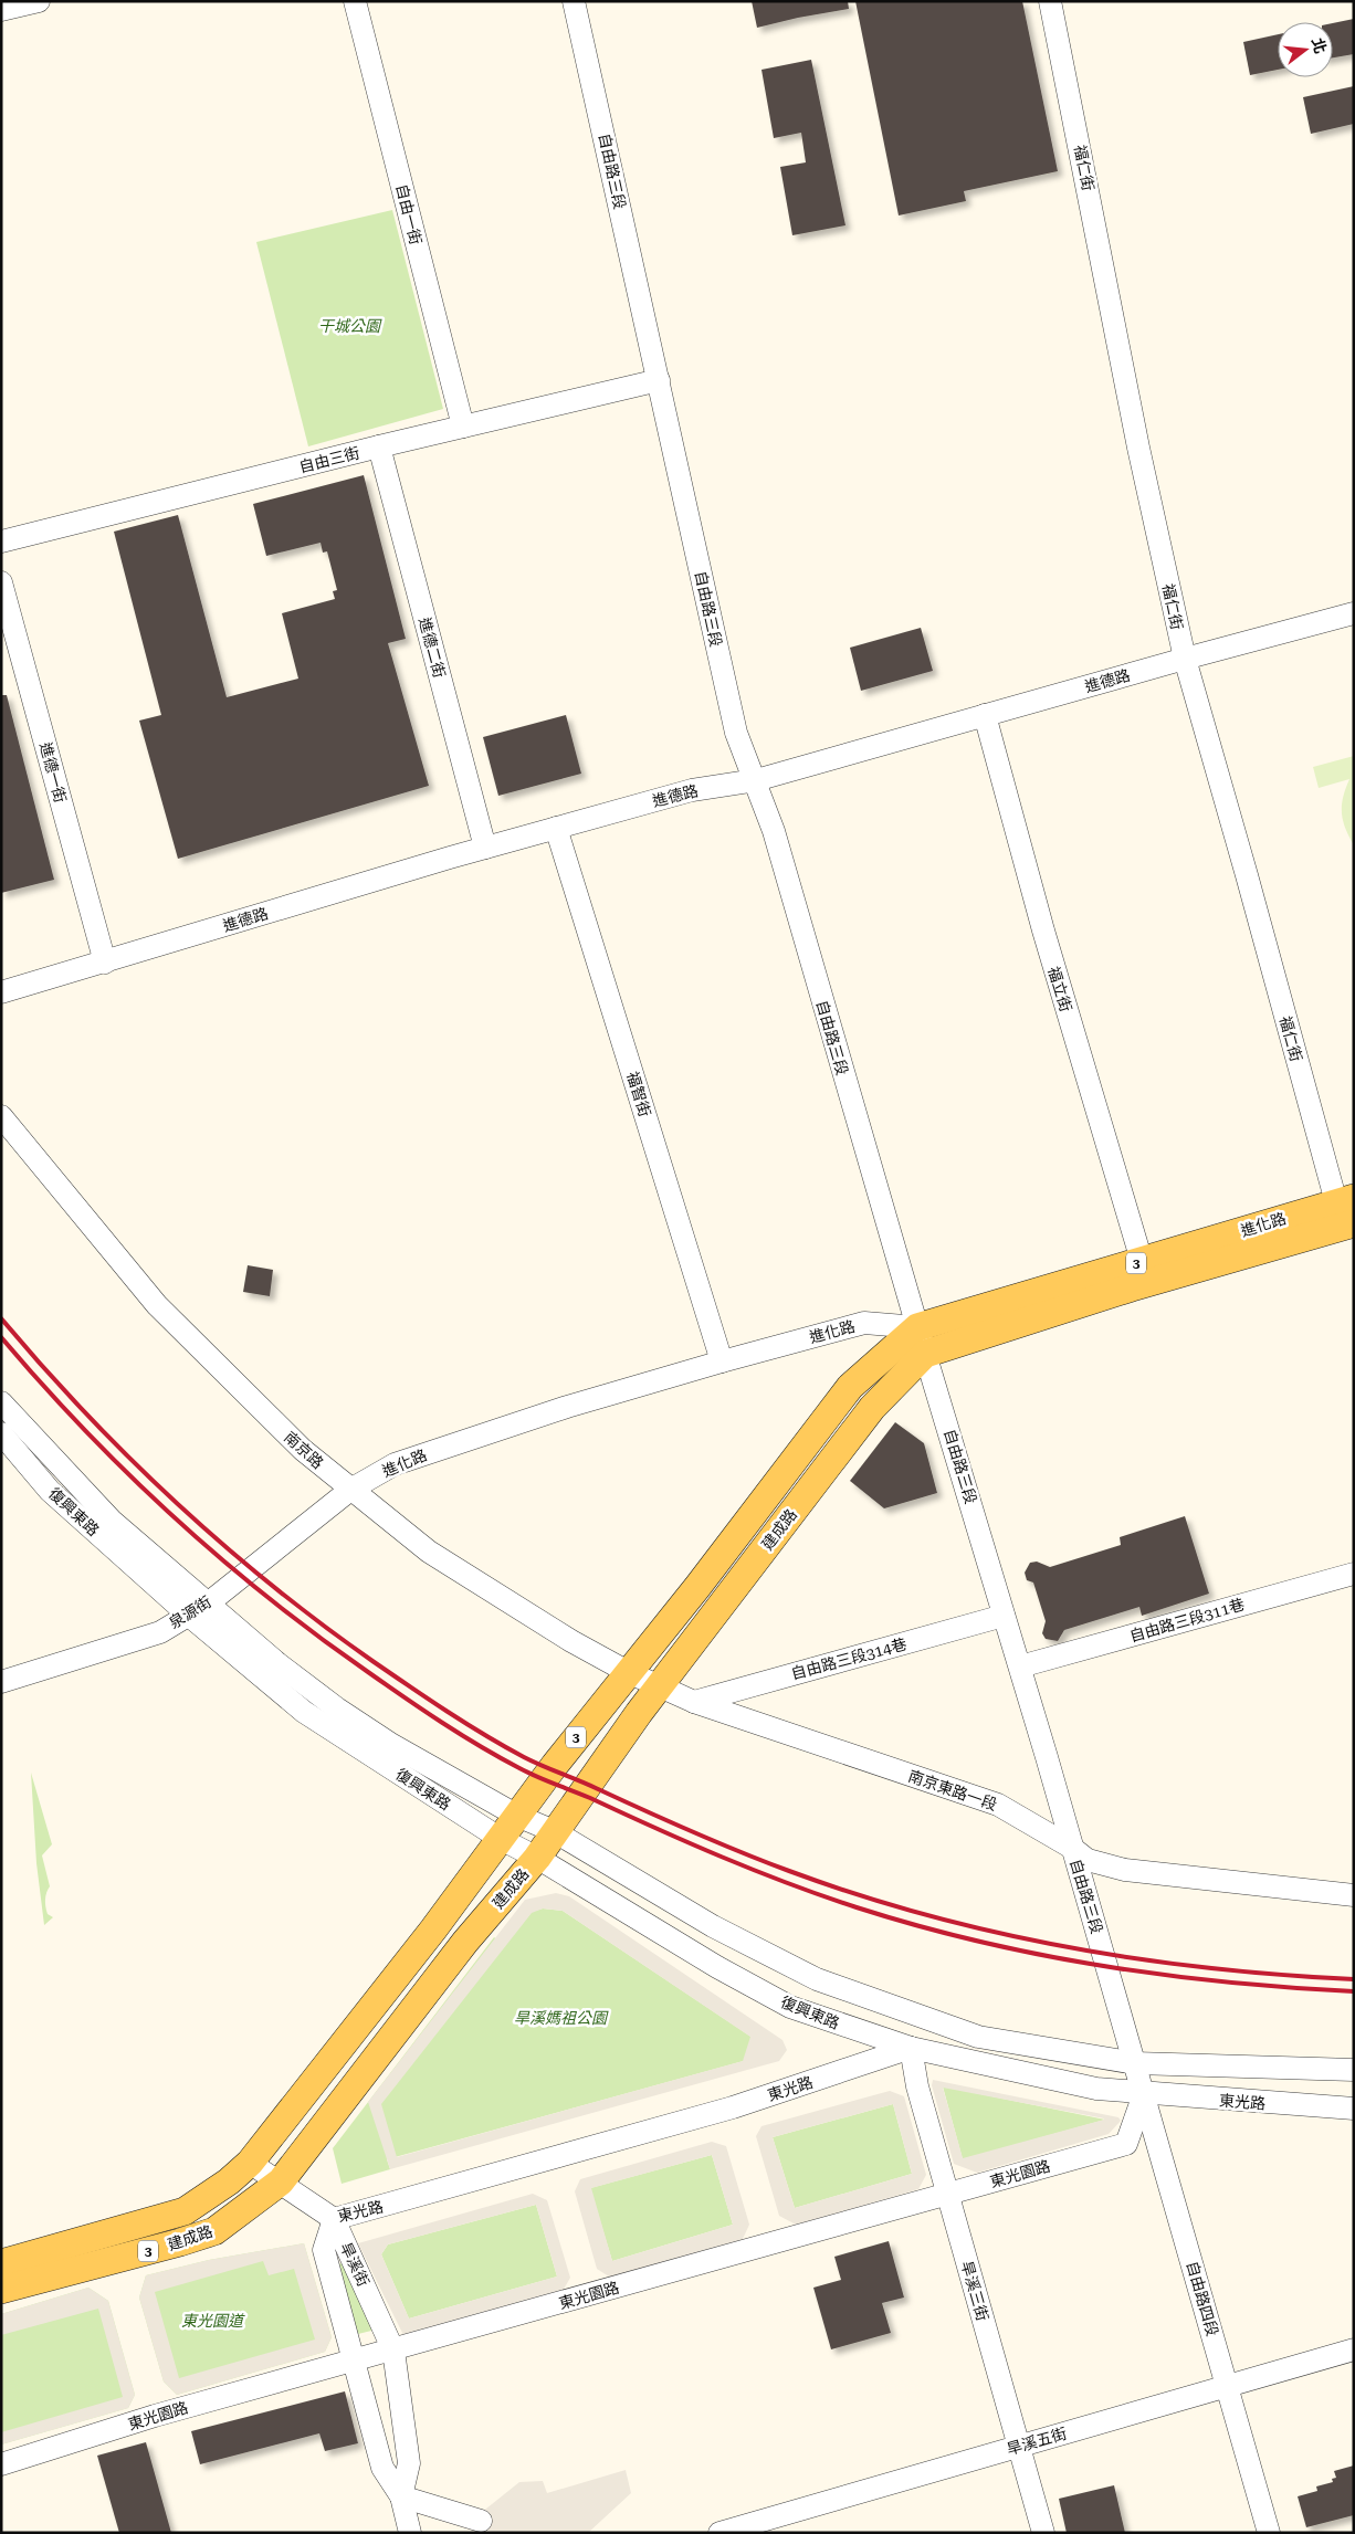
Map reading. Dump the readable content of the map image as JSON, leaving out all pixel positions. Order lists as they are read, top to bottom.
{
  "streets": {
    "main road": ["進化路", "3", "建成路"],
    "street": [
      "福仁街",
      "自由路三段",
      "自由一街",
      "自由三街",
      "進德二街",
      "進德路",
      "進德一街",
      "福立街",
      "福智街",
      "南京路",
      "復興東路",
      "泉源街",
      "自由路三段311巷",
      "自由路三段314巷",
      "南京東路一段",
      "東光路",
      "東光園路",
      "旱溪街",
      "旱溪三街",
      "自由路四段",
      "旱溪五街"
    ]
  },
  "crossings": [
    ["福仁街", "進德路"],
    ["福仁街", "進化路"],
    ["自由路三段", "自由三街"],
    ["自由路三段", "進德路"],
    ["自由路三段", "進化路"],
    ["自由路三段", "復興東路"],
    ["自由路三段", "建成路"],
    ["自由路三段", "自由路三段311巷"],
    ["自由路三段", "自由路三段314巷"],
    ["自由路三段", "南京東路一段"],
    ["自由路三段", "自由路四段"],
    ["自由一街", "自由三街"],
    ["自由三街", "進德二街"],
    ["進德二街", "進德路"],
    ["進德路", "進德一街"],
    ["進德路", "福立街"],
    ["進德路", "福智街"],
    ["福立街", "進化路"],
    ["福智街", "進化路"],
    ["進化路", "南京路"],
    ["進化路", "建成路"],
    ["進化路", "泉源街"],
    ["南京路", "建成路"],
    ["南京路", "泉源街"],
    ["南京路", "自由路三段314巷"],
    ["南京路", "南京東路一段"],
    ["復興東路", "建成路"],
    ["復興東路", "泉源街"],
    ["復興東路", "東光路"],
    ["復興東路", "旱溪三街"],
    ["復興東路", "自由路四段"],
    ["建成路", "自由路三段314巷"],
    ["建成路", "南京東路一段"],
    ["建成路", "東光路"],
    ["自由路三段314巷", "南京東路一段"],
    ["東光路", "東光園路"],
    ["東光路", "旱溪街"],
    ["東光路", "旱溪三街"],
    ["東光路", "自由路四段"],
    ["東光園路", "旱溪街"],
    ["東光園路", "旱溪三街"],
    ["東光園路", "自由路四段"],
    ["旱溪三街", "旱溪五街"],
    ["自由路四段", "旱溪五街"]
  ],
  "parks": ["干城公園", "旱溪媽祖公園", "東光園道"],
  "north": "right"
}
